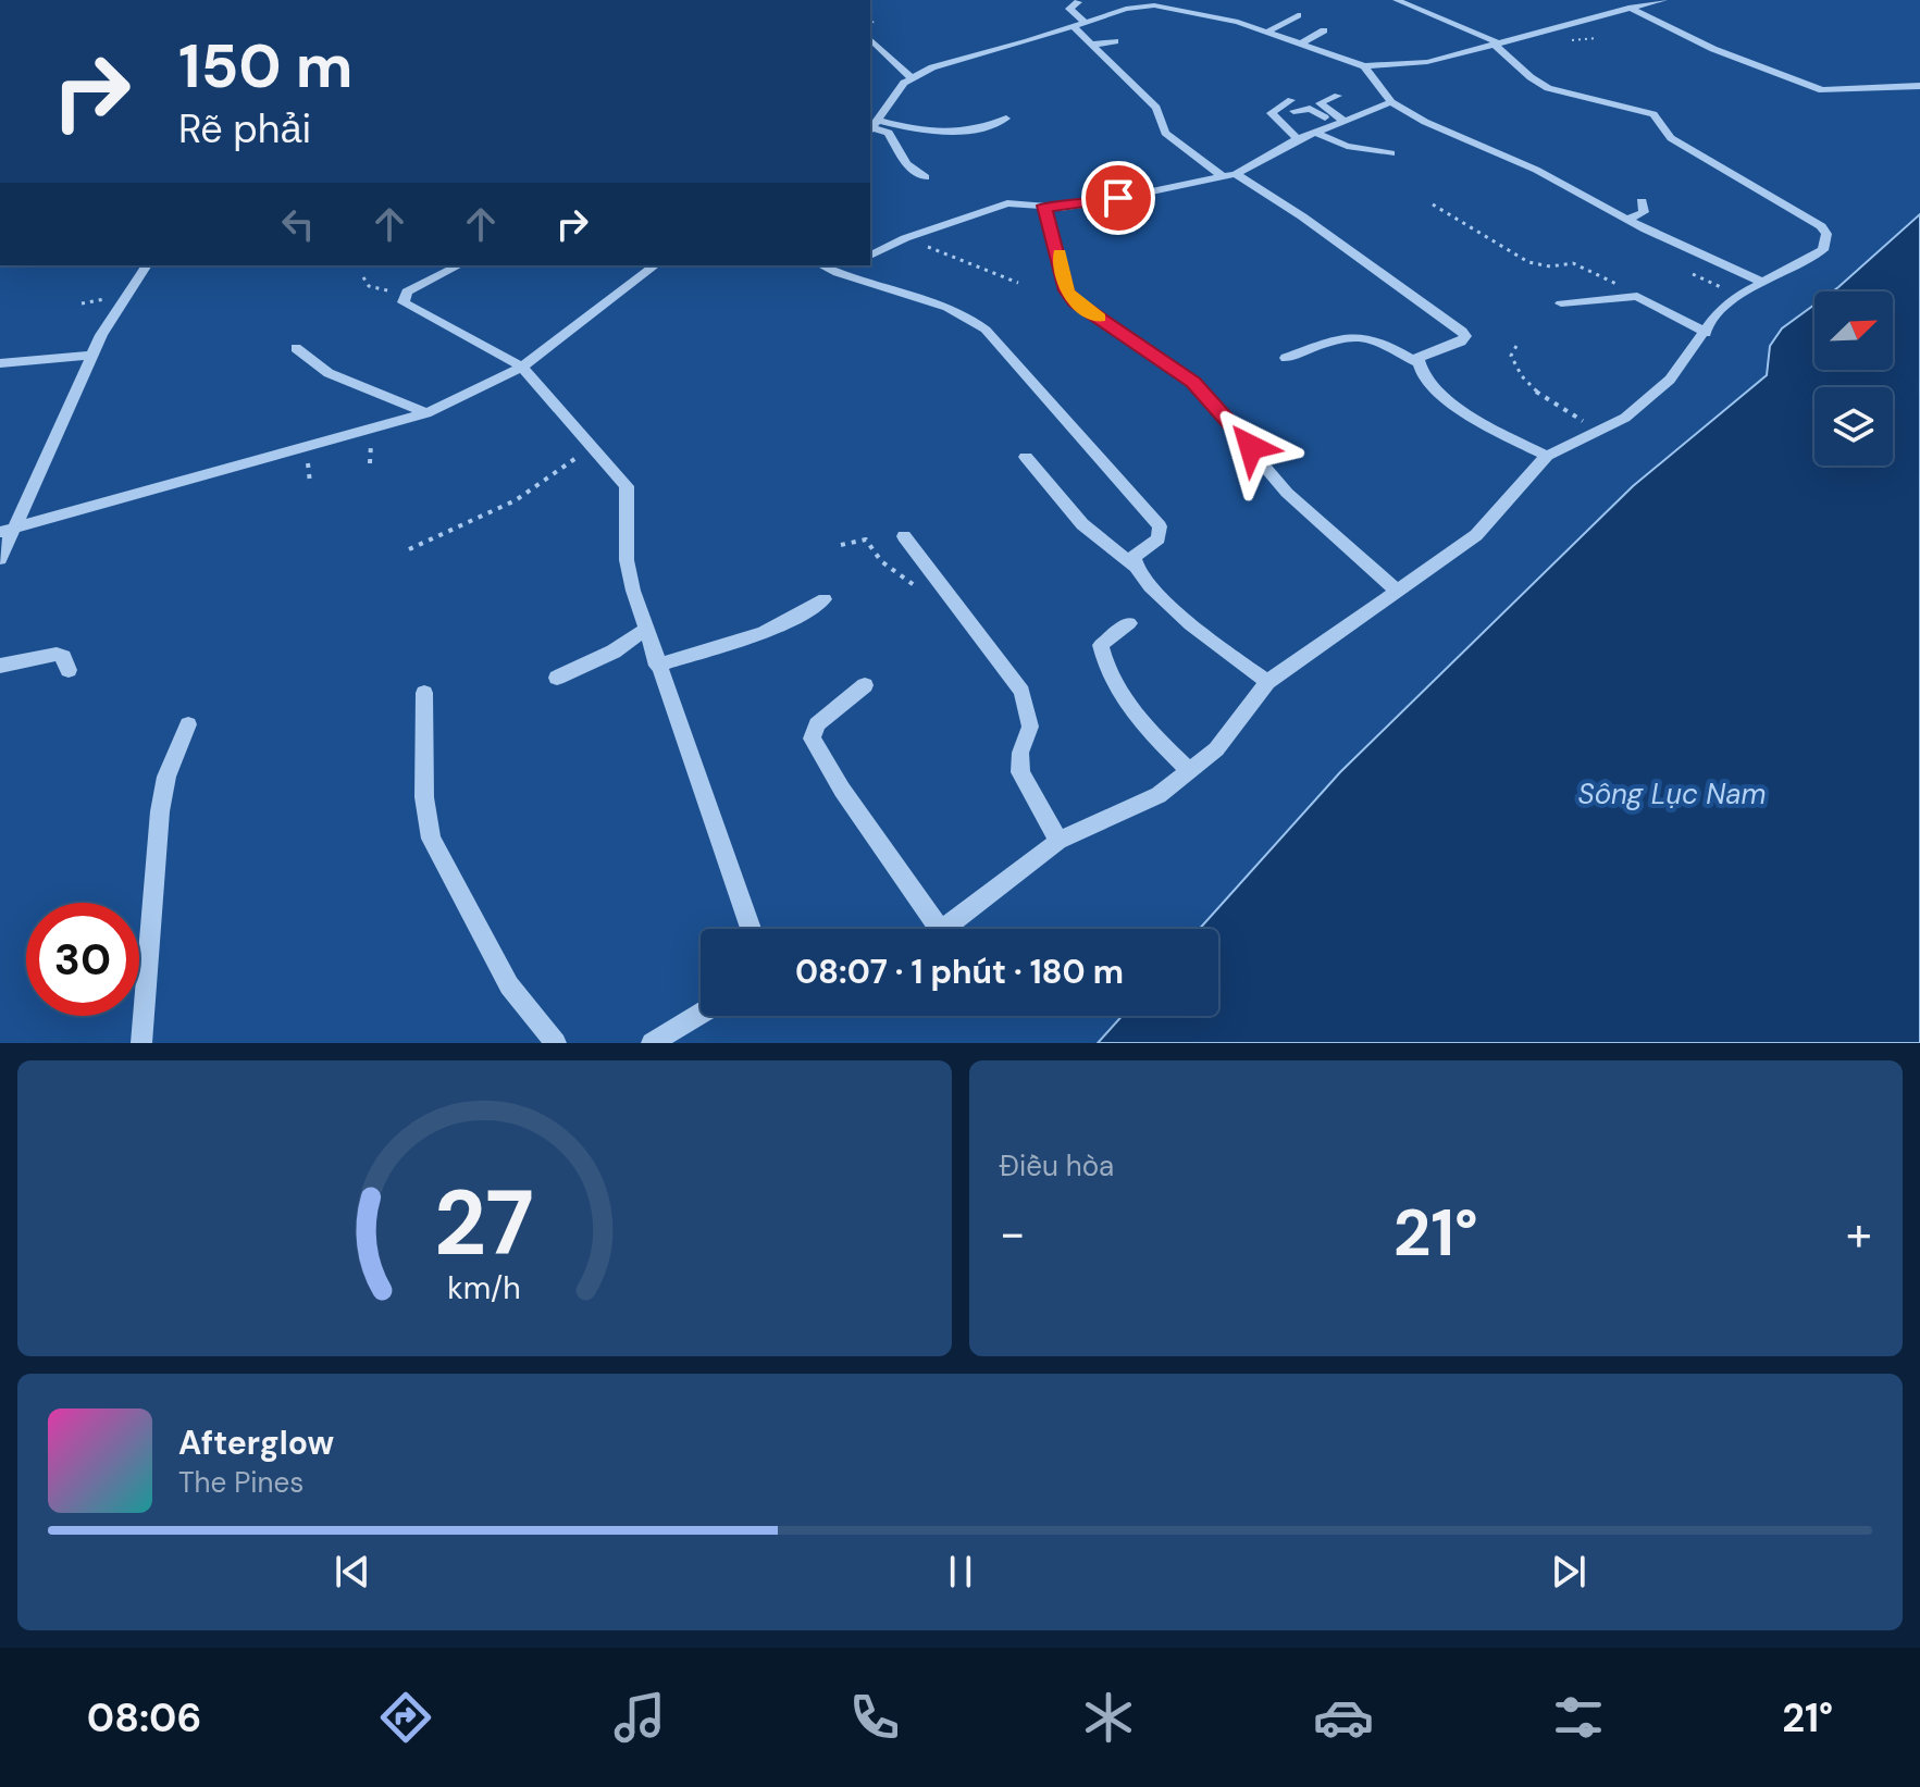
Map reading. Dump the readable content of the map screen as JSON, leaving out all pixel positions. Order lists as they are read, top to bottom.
{
  "water": ["Sông Lục Nam"],
  "north": "top right",
  "page": {
    "turn": ["150 m", "Rẽ phải"],
    "limit": "30",
    "trip": "08:07 · 1 phút · 180 m",
    "tile": "Điều hòa",
    "heat": ["−", "21°", "+"],
    "song": ["Afterglow", "The Pines"],
    "tabs": ["08:06", "21°"],
    "gauge": ["27", "km/h"]
  }
}
